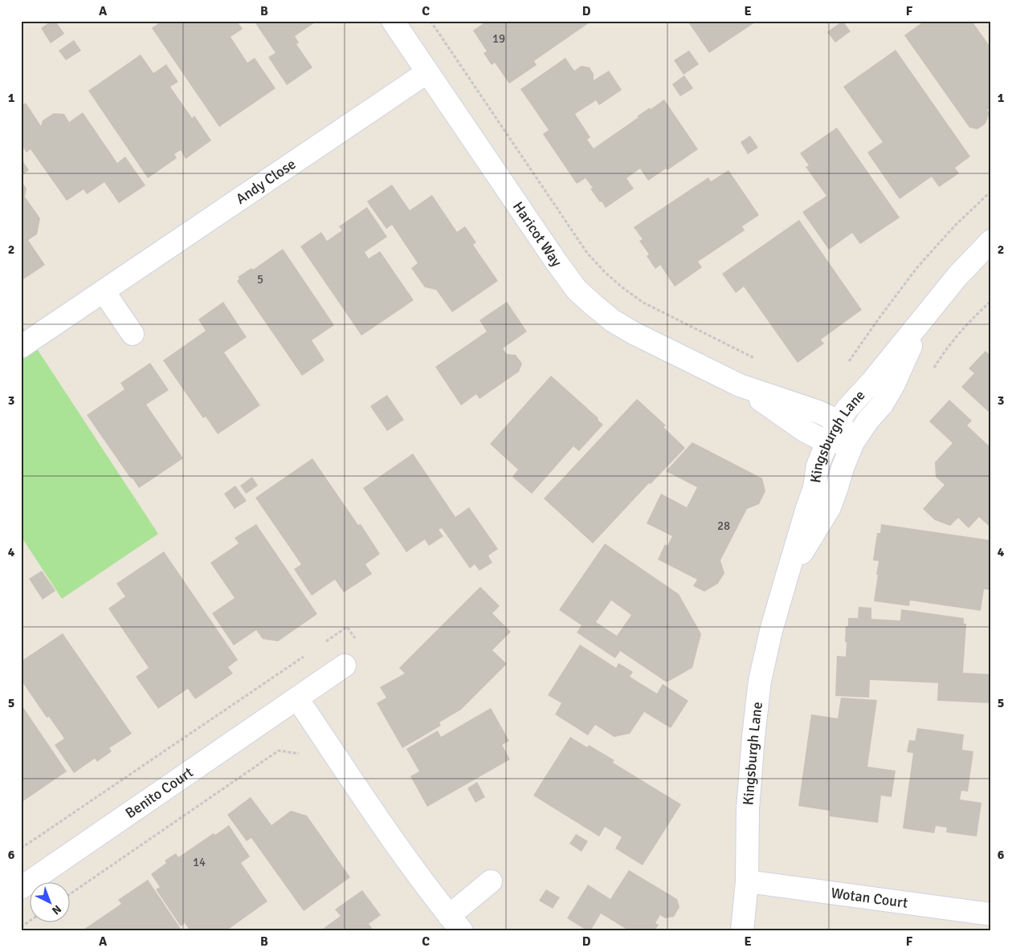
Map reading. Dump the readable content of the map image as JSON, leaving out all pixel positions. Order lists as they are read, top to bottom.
{
  "streets": {
    "street": [
      "Andy Close",
      "Haricot Way",
      "Kingsburgh Lane",
      "Benito Court",
      "Wotan Court"
    ]
  },
  "crossings": [
    ["Andy Close", "Haricot Way"],
    ["Haricot Way", "Kingsburgh Lane"],
    ["Kingsburgh Lane", "Wotan Court"]
  ],
  "house_numbers": [
    "19",
    "5",
    "28",
    "14"
  ],
  "north": "bottom right",
  "grid": {
    "columns": [
      "A",
      "B",
      "C",
      "D",
      "E",
      "F"
    ],
    "rows": [
      "1",
      "2",
      "3",
      "4",
      "5",
      "6"
    ]
  }
}
